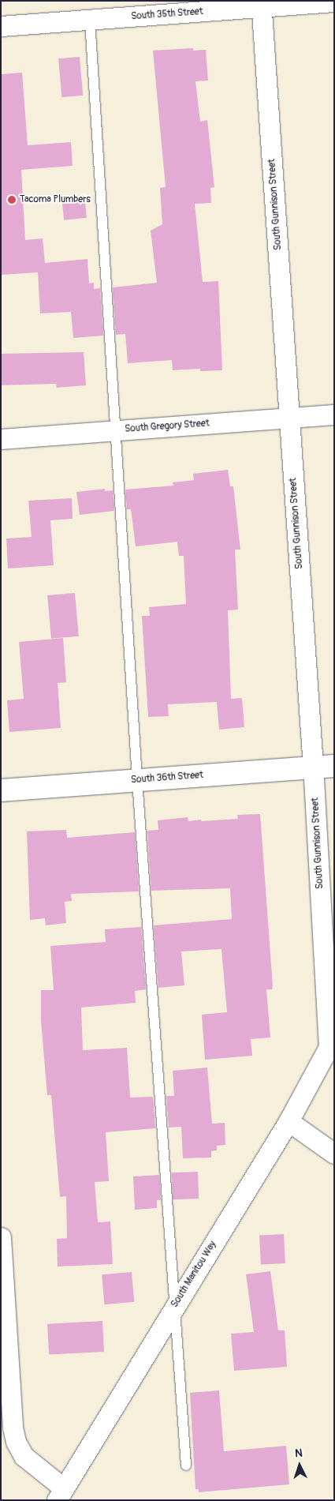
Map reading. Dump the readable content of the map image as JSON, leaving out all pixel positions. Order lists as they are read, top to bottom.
{
  "streets": {
    "street": [
      "South 35th Street",
      "South Gunnison Street",
      "South Gregory Street",
      "South 36th Street",
      "South Manitou Way"
    ]
  },
  "crossings": [
    ["South 35th Street", "South Gunnison Street"],
    ["South Gunnison Street", "South Gregory Street"],
    ["South Gunnison Street", "South 36th Street"],
    ["South Gunnison Street", "South Manitou Way"]
  ],
  "places": ["Tacoma Plumbers"],
  "north": "top"
}
